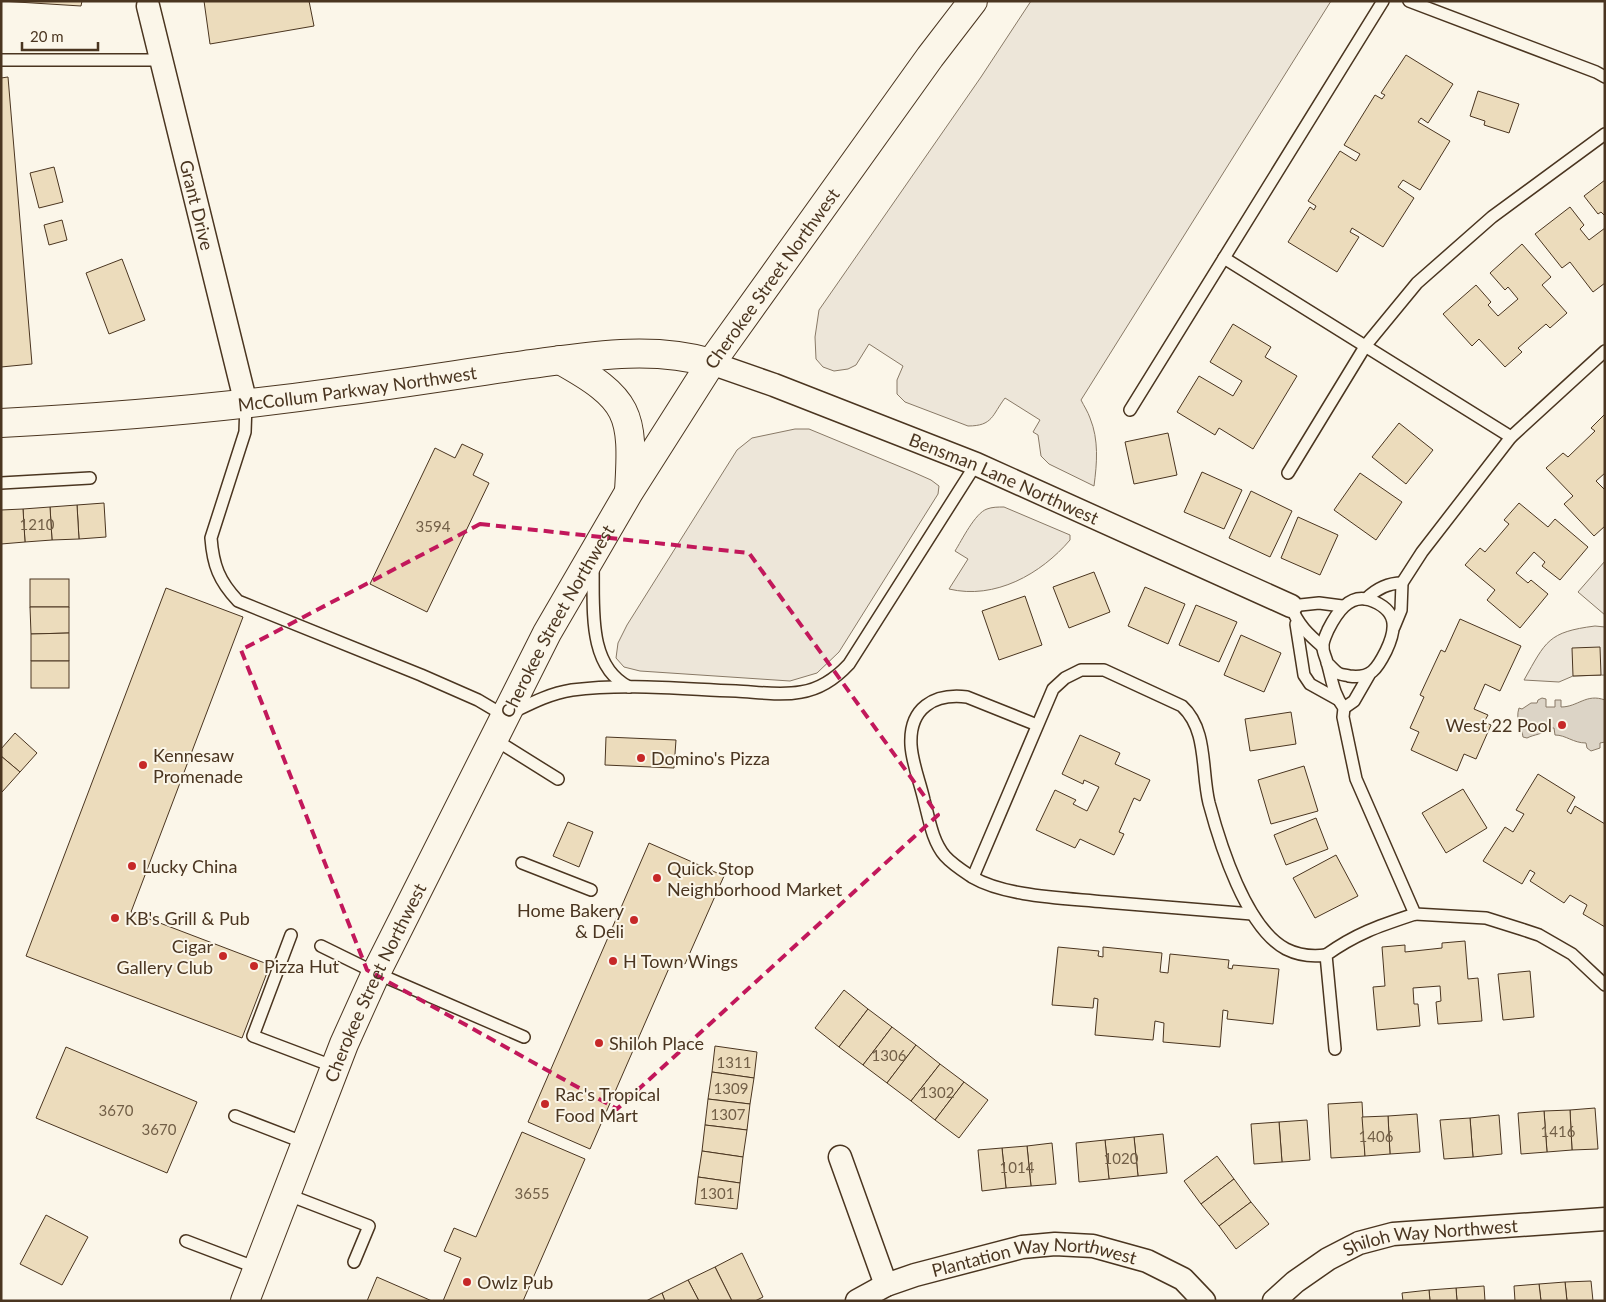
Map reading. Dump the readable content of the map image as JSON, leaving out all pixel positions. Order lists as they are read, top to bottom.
{
  "streets": {
    "main road": ["Cherokee Street Northwest", "McCollum Parkway Northwest"],
    "street": [
      "Grant Drive",
      "Bensman Lane Northwest",
      "Shiloh Way Northwest",
      "Plantation Way Northwest"
    ]
  },
  "crossings": [
    ["Grant Drive", "McCollum Parkway Northwest"],
    ["Cherokee Street Northwest", "McCollum Parkway Northwest"],
    ["Cherokee Street Northwest", "Bensman Lane Northwest"],
    ["McCollum Parkway Northwest", "Bensman Lane Northwest"]
  ],
  "places": [
    "West 22 Pool",
    "Domino's Pizza",
    "Kennesaw Promenade",
    "Lucky China",
    "Quick Stop Neighborhood Market",
    "KB's Grill & Pub",
    "Home Bakery & Deli",
    "Cigar Gallery Club",
    "H Town Wings",
    "Pizza Hut",
    "Shiloh Place",
    "Rac's Tropical Food Mart",
    "Owlz Pub"
  ],
  "house_numbers": [
    "1210",
    "3594",
    "1306",
    "1311",
    "1309",
    "1302",
    "3670",
    "1307",
    "3670",
    "1416",
    "1406",
    "1020",
    "1014",
    "3655",
    "1301"
  ],
  "scale_bar": "20 m"
}
